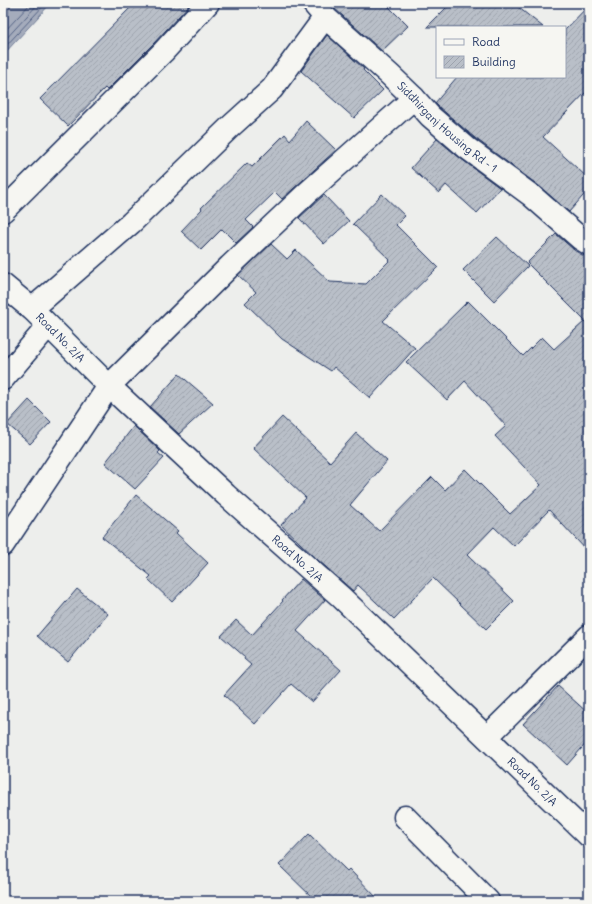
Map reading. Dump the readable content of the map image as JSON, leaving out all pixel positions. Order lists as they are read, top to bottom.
{
  "streets": {
    "street": ["Siddhirganj Housing Rd - 1", "Road No. 2/A"]
  },
  "legend": ["Road", "Building"]
}
